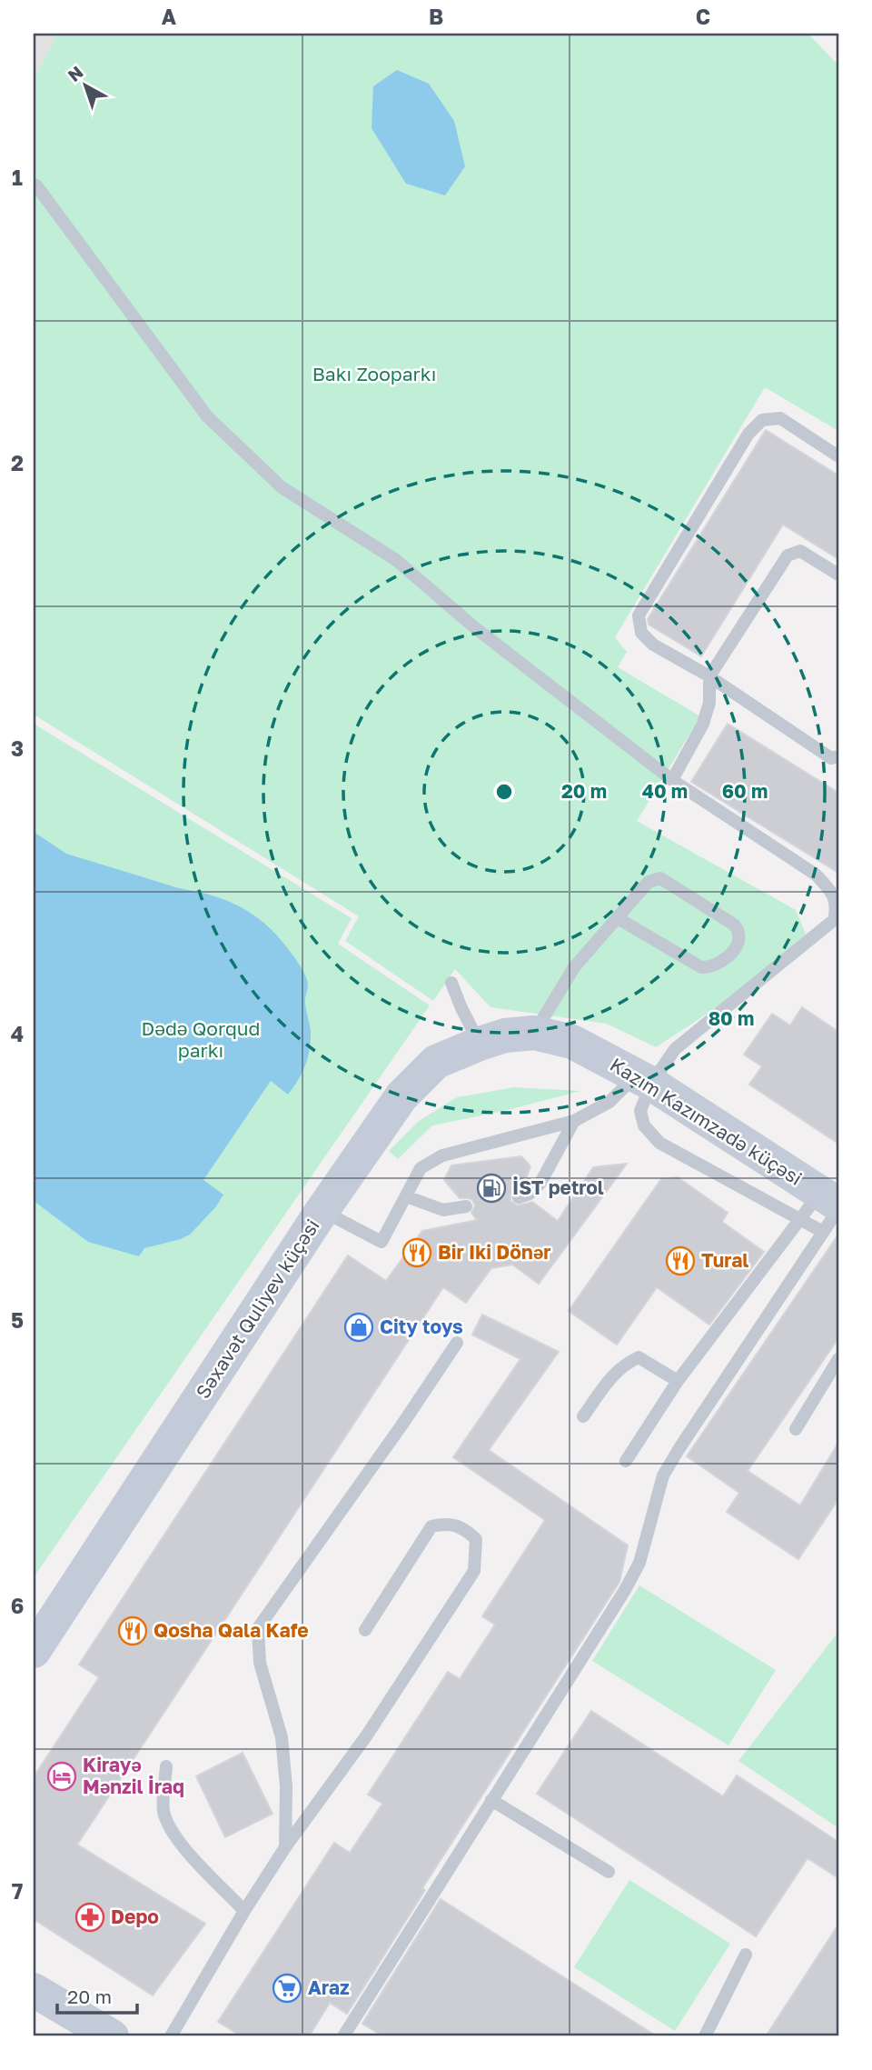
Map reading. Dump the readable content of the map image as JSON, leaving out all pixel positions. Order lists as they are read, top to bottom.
{
  "streets": {
    "main road": ["Kazım Kazımzadə küçəsi", "Səxavət Quliyev küçəsi"]
  },
  "crossings": [
    ["Kazım Kazımzadə küçəsi", "Səxavət Quliyev küçəsi"]
  ],
  "parks": ["Bakı Zooparkı", "Dədə Qorqud parkı"],
  "places": {
    "fuel station": ["İST petrol"],
    "restaurant": ["Bir Iki Dönər", "Tural", "Qosha Qala Kafe"],
    "shop": ["City toys"],
    "hotel": ["Kirayə Mənzil İraq"],
    "pharmacy": ["Depo"],
    "supermarket": ["Araz"]
  },
  "scale_bar": "20 m",
  "north": "top left",
  "grid": {
    "columns": ["A", "B", "C"],
    "rows": [
      "1",
      "2",
      "3",
      "4",
      "5",
      "6",
      "7"
    ]
  },
  "rings": [
    "20 m",
    "40 m",
    "60 m",
    "80 m"
  ]
}
